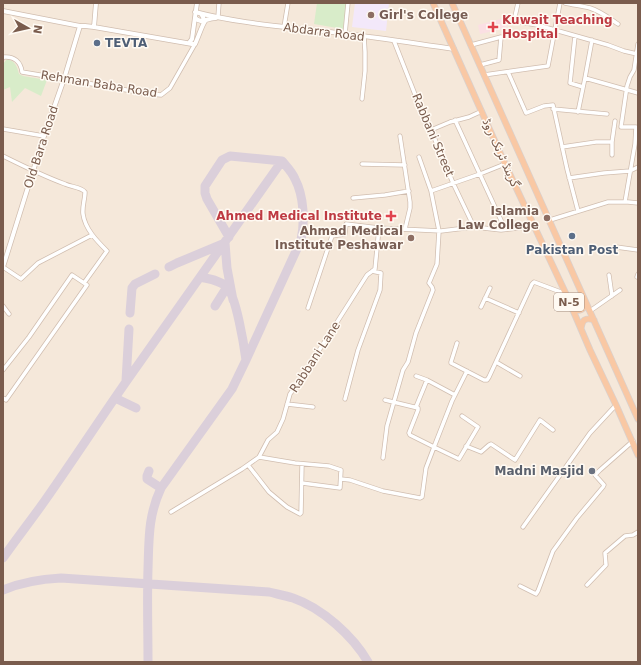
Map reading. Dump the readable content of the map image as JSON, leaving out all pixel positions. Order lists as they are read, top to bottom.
{
  "streets": {
    "highway": ["گرینڈ ٹرنک روڈ", "N-5"],
    "street": [
      "Abdarra Road",
      "Rehman Baba Road",
      "Rabbani Street",
      "Old Bara Road",
      "Rabbani Lane"
    ]
  },
  "crossings": [
    ["Abdarra Road", "Rabbani Street"],
    ["Abdarra Road", "گرینڈ ٹرنک روڈ"],
    ["Rehman Baba Road", "Old Bara Road"]
  ],
  "places": {
    "other": [
      "Girl's College",
      "TEVTA",
      "Islamia Law College",
      "Pakistan Post",
      "Ahmad Medical Institute Peshawar",
      "Madni Masjid"
    ],
    "health": ["Kuwait Teaching Hospital", "Ahmed Medical Institute"]
  },
  "north": "right"
}
